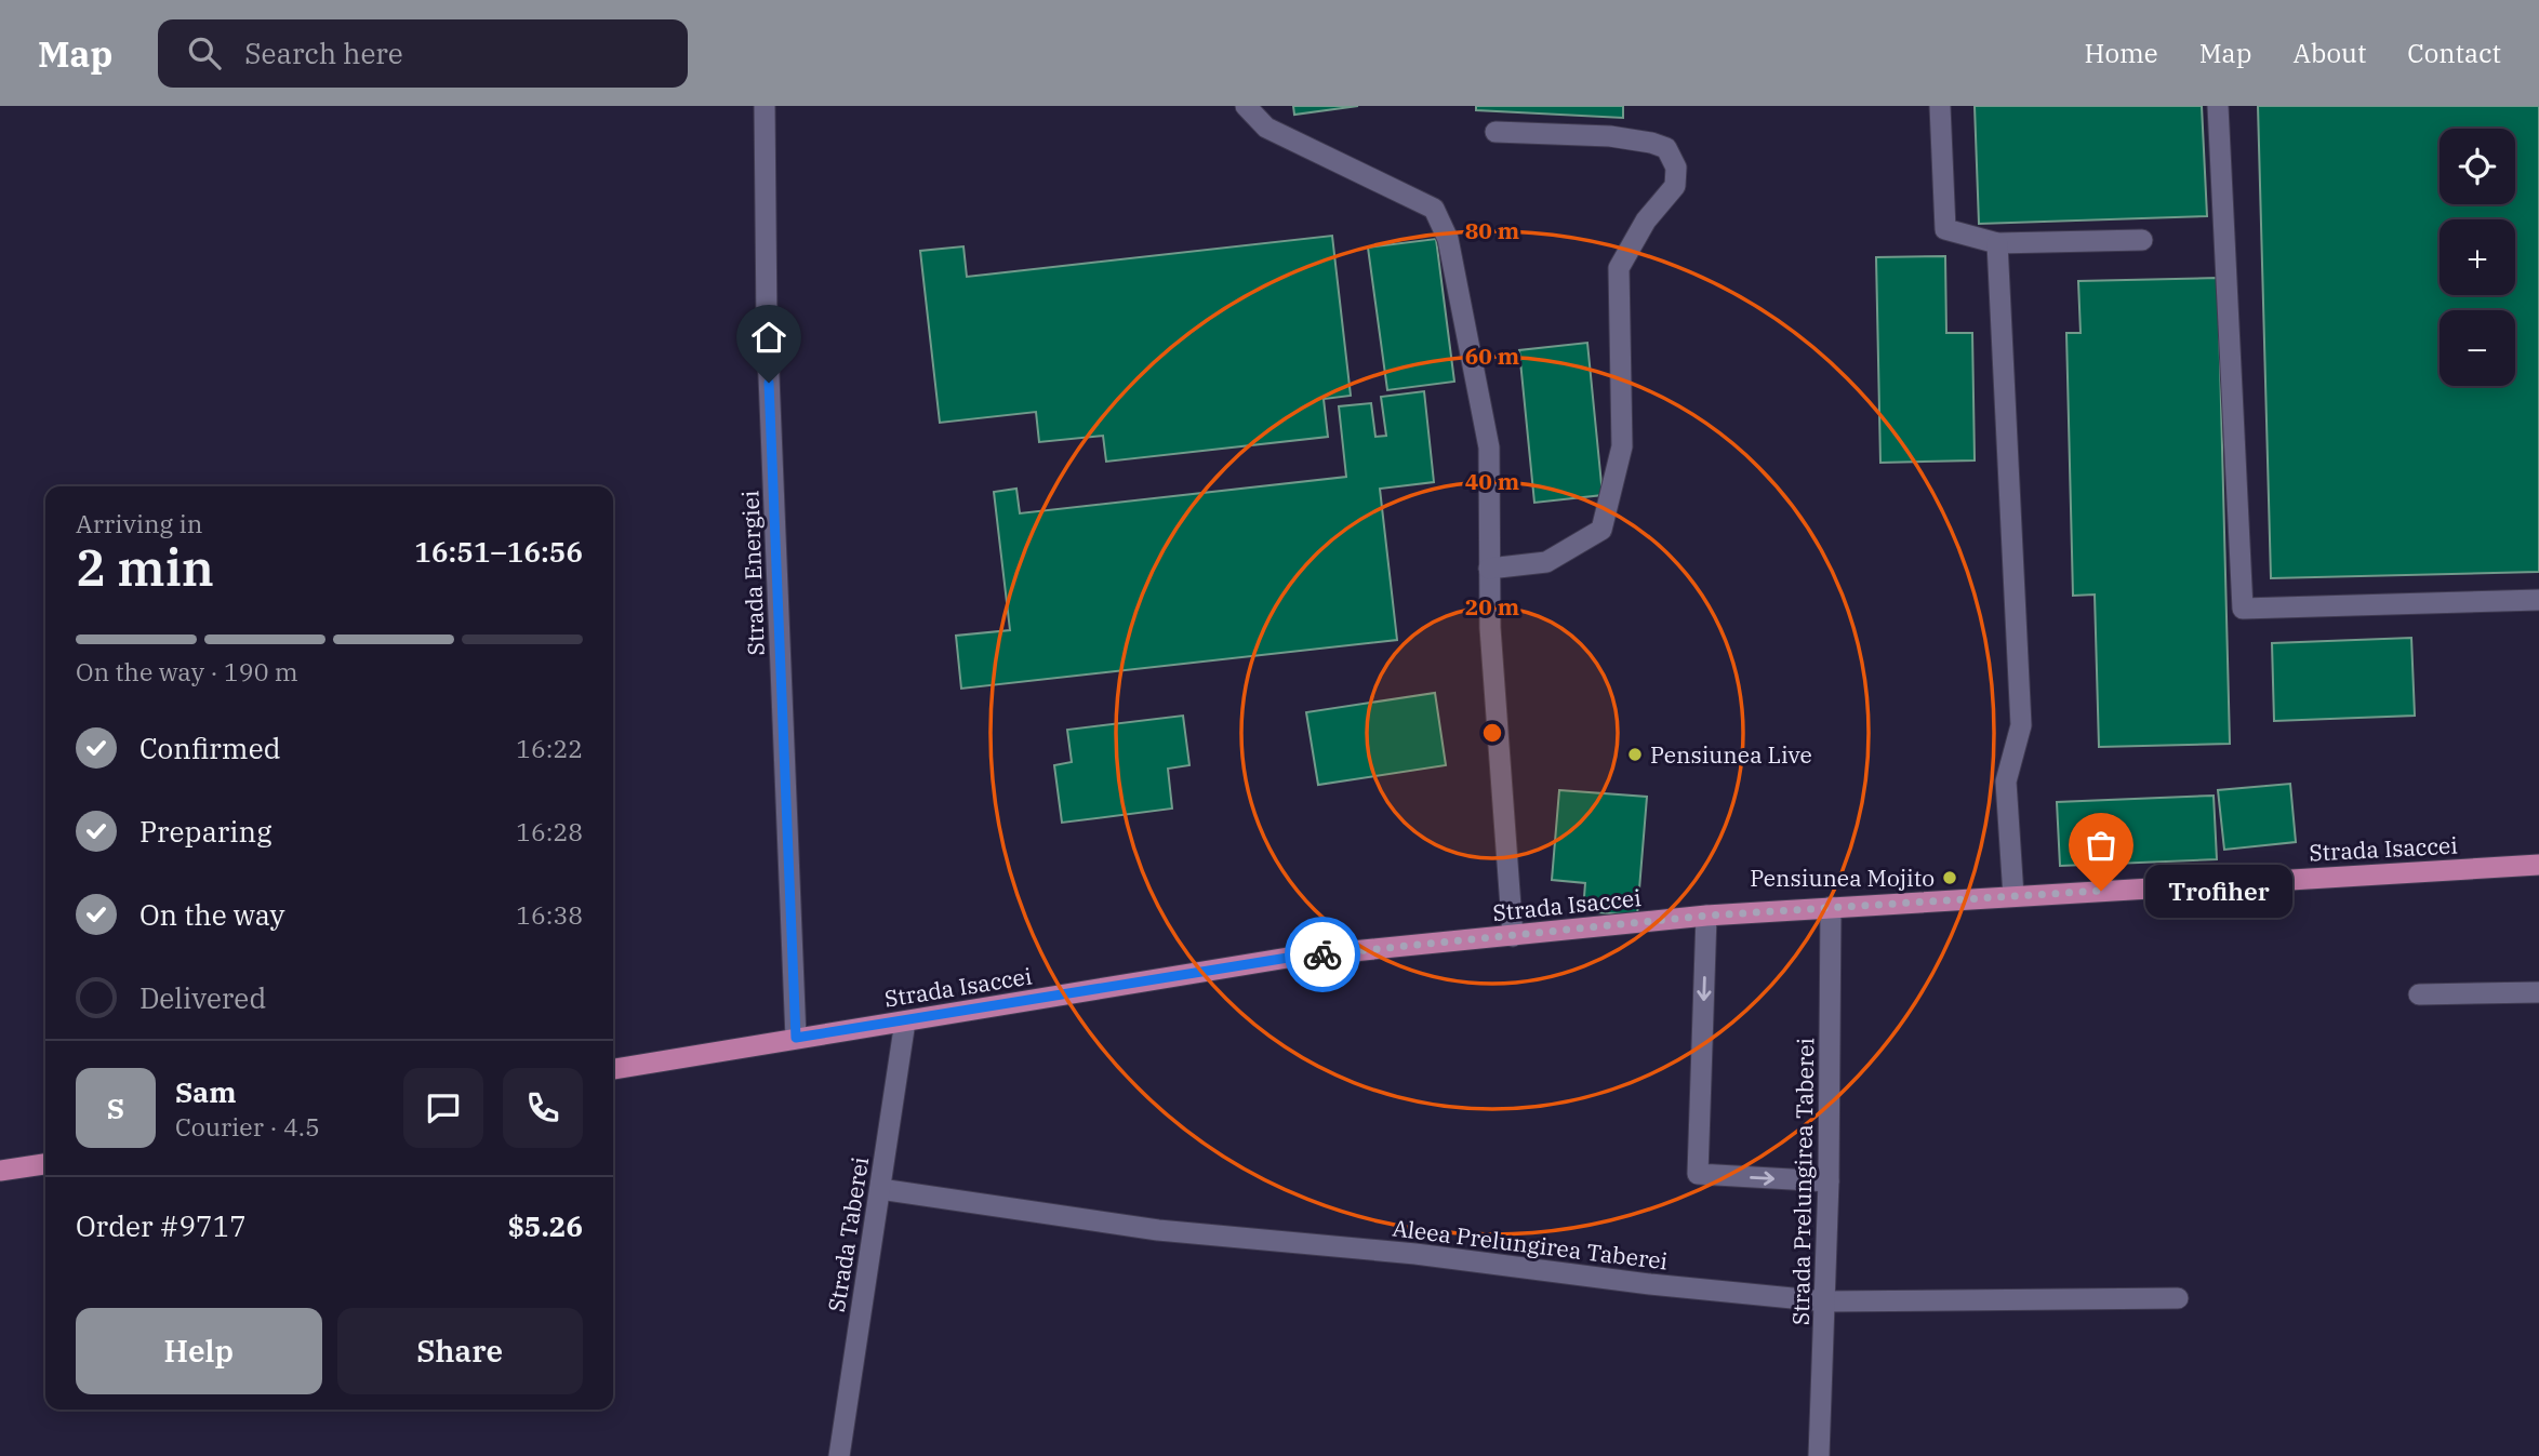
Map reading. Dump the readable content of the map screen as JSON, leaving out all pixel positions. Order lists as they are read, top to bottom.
{
  "streets": {
    "main road": ["Strada Isaccei"],
    "street": [
      "Strada Energiei",
      "Strada Prelungirea Taberei",
      "Strada Taberei",
      "Aleea Prelungirea Taberei"
    ]
  },
  "crossings": [
    ["Strada Energiei", "Strada Isaccei"],
    ["Strada Isaccei", "Strada Prelungirea Taberei"],
    ["Strada Isaccei", "Strada Taberei"],
    ["Strada Prelungirea Taberei", "Aleea Prelungirea Taberei"],
    ["Strada Taberei", "Aleea Prelungirea Taberei"]
  ],
  "places": ["Pensiunea Live", "Pensiunea Mojito", "Trofiher"],
  "page": {
    "header": "Map",
    "search": "Search here",
    "nav": [
      "Home",
      "Map",
      "About",
      "Contact"
    ],
    "map_buttons": ["+", "−"],
    "heading": ["2 min", "Arriving in", "16:51–16:56"],
    "panel": [
      "Sam",
      "Courier · 4.5",
      "Order #9717",
      "$5.26"
    ],
    "bar": "On the way · 190 m",
    "list": [
      ["Confirmed", "16:22"],
      ["Preparing", "16:28"],
      ["On the way", "16:38"],
      "Delivered"
    ],
    "bubble": "Trofiher",
    "round": "S",
    "buttons": ["Help", "Share"]
  },
  "rings": [
    "80 m",
    "60 m",
    "40 m",
    "20 m"
  ]
}
